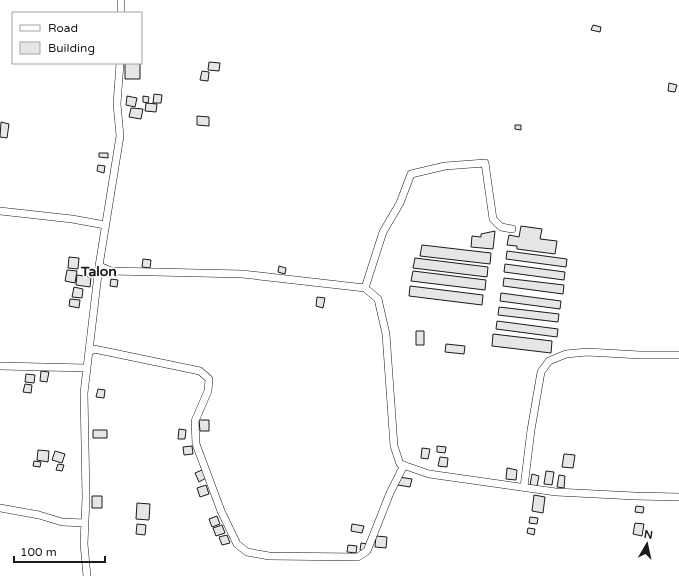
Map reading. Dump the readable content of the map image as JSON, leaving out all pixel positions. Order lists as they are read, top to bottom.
{
  "districts": ["Talon"],
  "legend": ["Road", "Building"],
  "scale_bar": "100 m",
  "north": "top"
}
